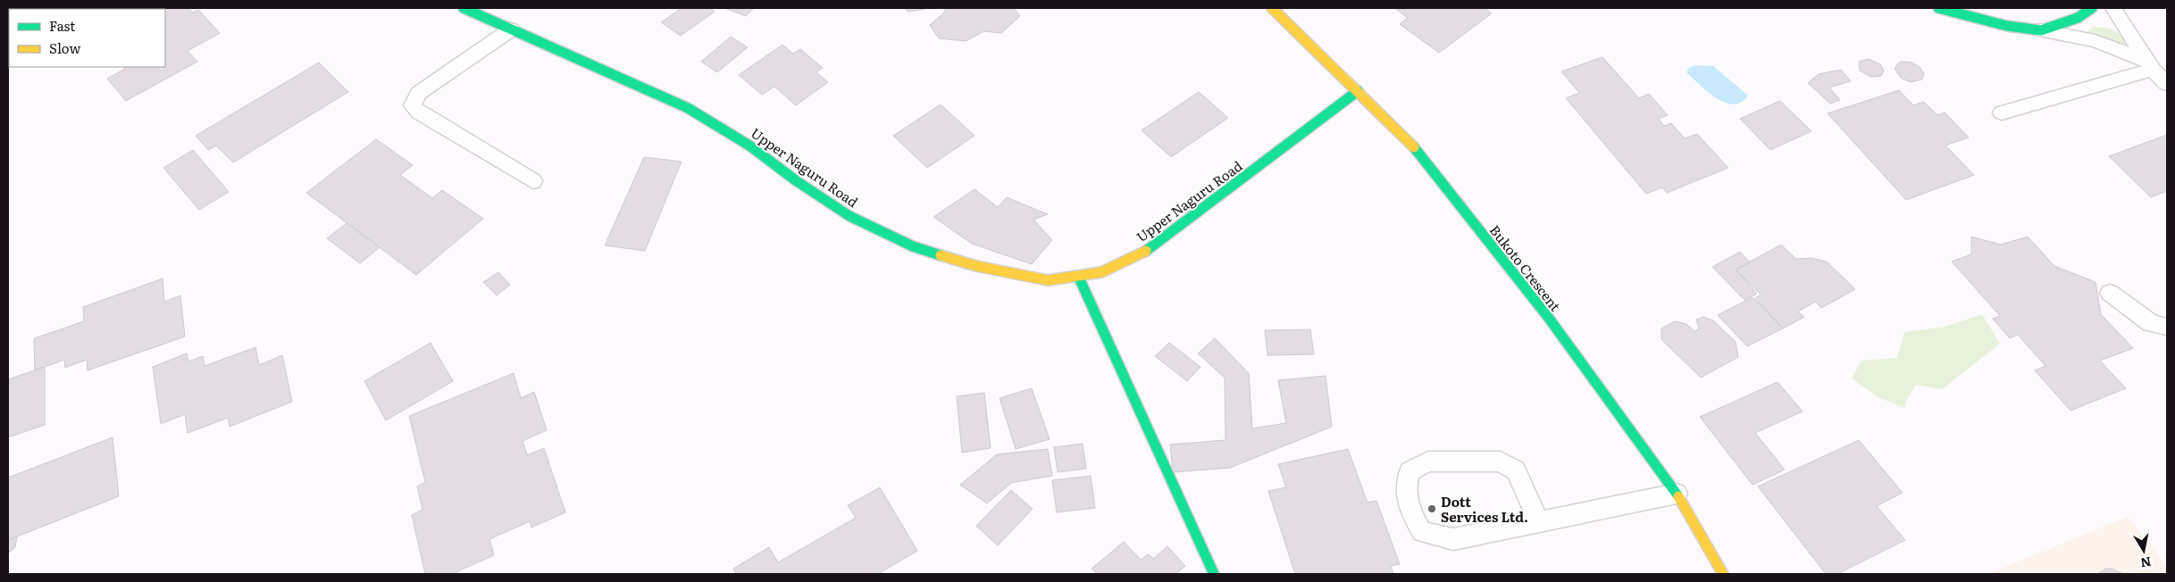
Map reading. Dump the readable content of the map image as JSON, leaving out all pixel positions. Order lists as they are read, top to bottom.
{
  "streets": {
    "street": ["Upper Naguru Road", "Bukoto Crescent"]
  },
  "crossings": [
    ["Upper Naguru Road", "Bukoto Crescent"]
  ],
  "places": ["Dott Services Ltd."],
  "legend": ["Fast", "Slow"],
  "north": "bottom"
}
